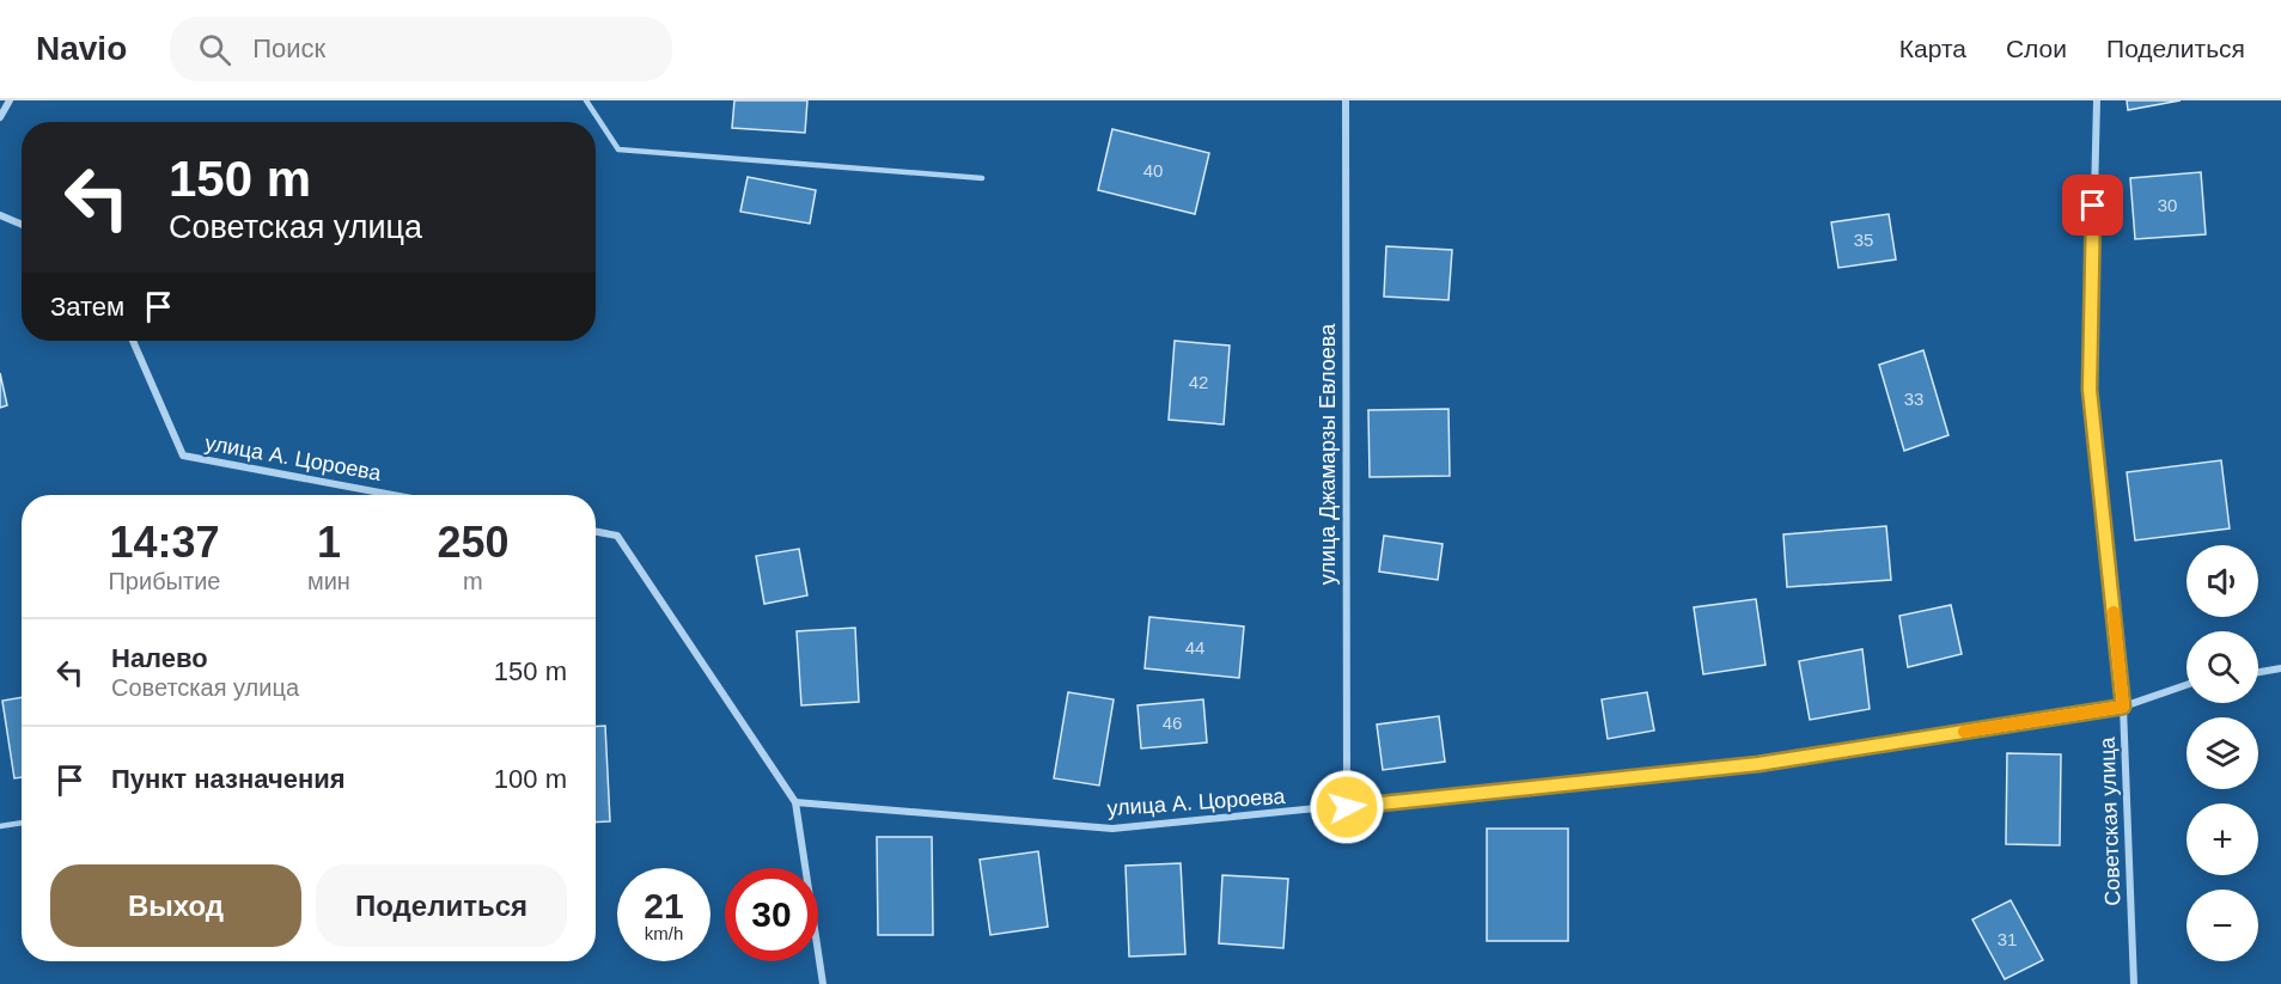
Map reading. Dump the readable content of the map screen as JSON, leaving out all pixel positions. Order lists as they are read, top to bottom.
{
  "streets": {
    "street": ["улица Джамарзы Евлоева", "улица А. Цороева", "Советская улица"]
  },
  "crossings": [
    ["улица Джамарзы Евлоева", "улица А. Цороева"],
    ["улица А. Цороева", "Советская улица"]
  ],
  "house_numbers": [
    "40",
    "30",
    "35",
    "42",
    "33",
    "44",
    "46",
    "31"
  ],
  "page": {
    "header": "Navio",
    "search": "Поиск",
    "nav": ["Карта", "Слои", "Поделиться"],
    "turn": ["150 m", "Советская улица"],
    "then": "Затем",
    "eta": [
      "14:37",
      "Прибытие",
      "1",
      "мин",
      "250",
      "m"
    ],
    "map_buttons": ["+", "−"],
    "list": [
      {
        "name": "Налево",
        "note": "Советская улица",
        "value": "150 m"
      },
      {
        "name": "Пункт назначения",
        "value": "100 m"
      }
    ],
    "buttons": ["Выход", "Поделиться"],
    "speed": "21 km/h",
    "limit": "30"
  }
}
